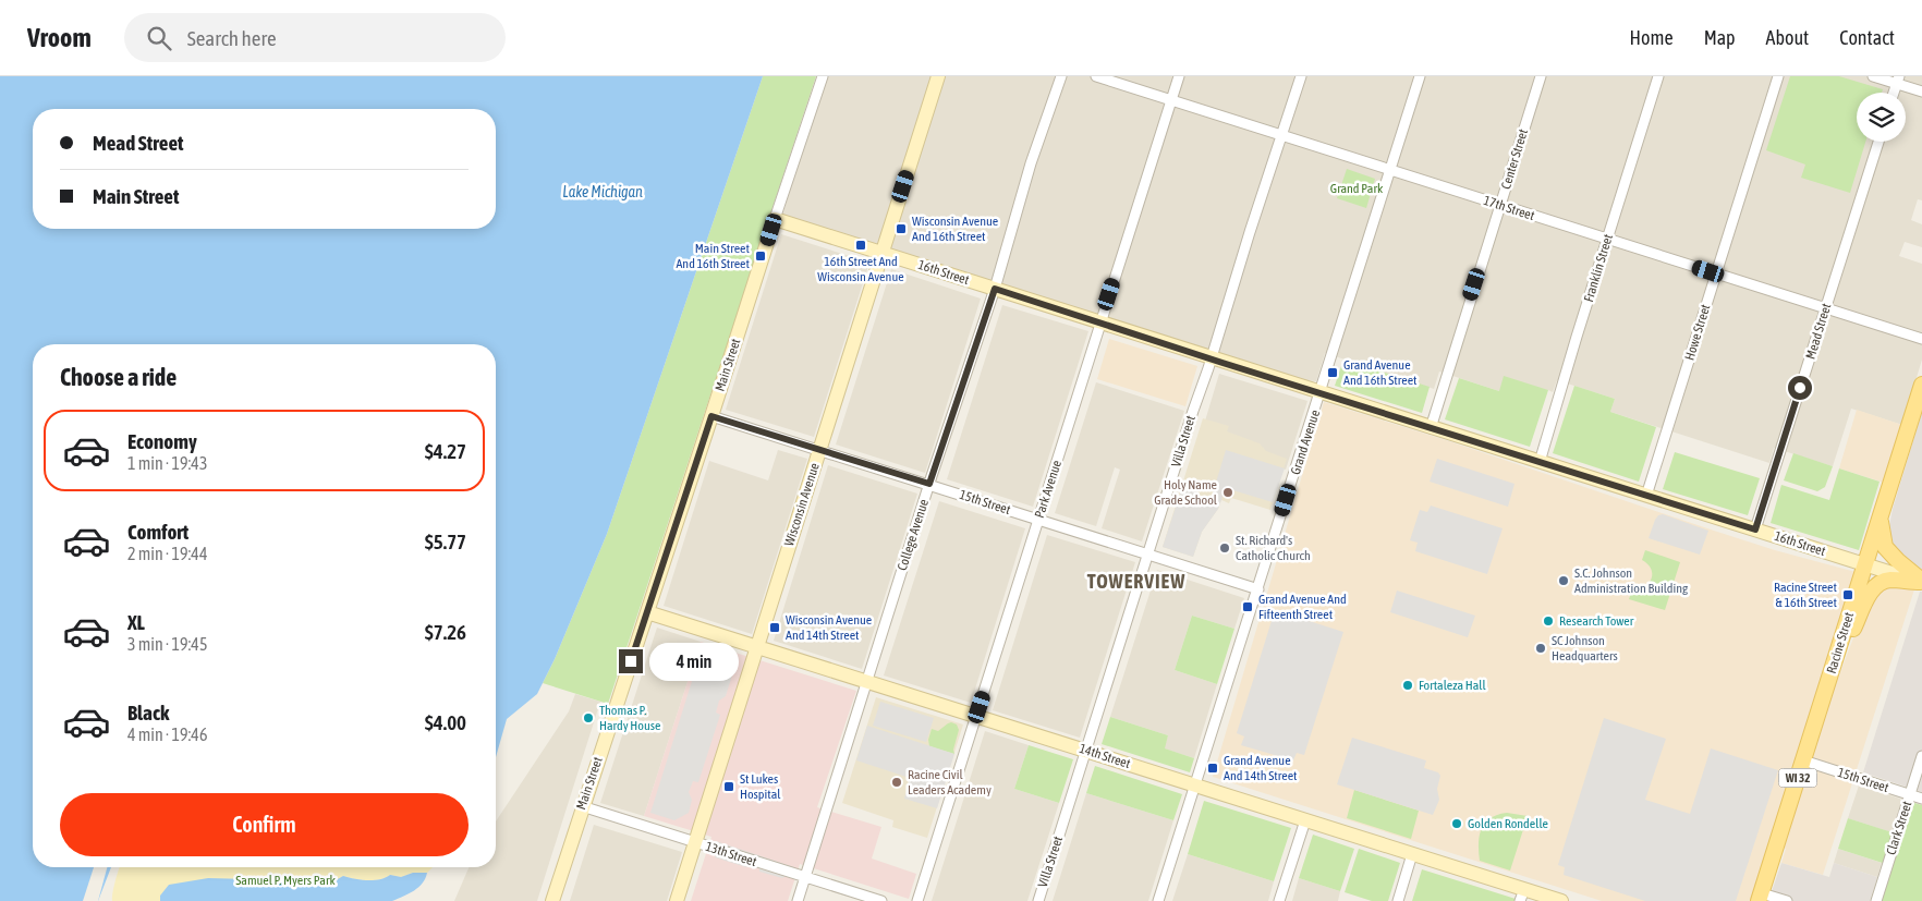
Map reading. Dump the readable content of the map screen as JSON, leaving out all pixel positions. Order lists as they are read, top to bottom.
{
  "streets": {
    "main road": ["Racine Street", "WI 32"],
    "street": [
      "Center Street",
      "17th Street",
      "Franklin Street",
      "16th Street",
      "Mead Street",
      "Howe Street",
      "Main Street",
      "Villa Street",
      "Grand Avenue",
      "Park Avenue",
      "15th Street",
      "Wisconsin Avenue",
      "College Avenue",
      "14th Street",
      "Clark Street",
      "13th Street"
    ]
  },
  "crossings": [
    ["Center Street", "17th Street"],
    ["Center Street", "16th Street"],
    ["17th Street", "Franklin Street"],
    ["17th Street", "Mead Street"],
    ["17th Street", "Howe Street"],
    ["17th Street", "Villa Street"],
    ["17th Street", "Grand Avenue"],
    ["17th Street", "Park Avenue"],
    ["Franklin Street", "16th Street"],
    ["16th Street", "Mead Street"],
    ["16th Street", "Howe Street"],
    ["16th Street", "Main Street"],
    ["16th Street", "Villa Street"],
    ["16th Street", "Grand Avenue"],
    ["16th Street", "Park Avenue"],
    ["16th Street", "Wisconsin Avenue"],
    ["16th Street", "College Avenue"],
    ["16th Street", "Racine Street"],
    ["Main Street", "15th Street"],
    ["Main Street", "14th Street"],
    ["Main Street", "13th Street"],
    ["Villa Street", "15th Street"],
    ["Villa Street", "14th Street"],
    ["Grand Avenue", "15th Street"],
    ["Grand Avenue", "14th Street"],
    ["Park Avenue", "15th Street"],
    ["Park Avenue", "14th Street"],
    ["15th Street", "Wisconsin Avenue"],
    ["15th Street", "College Avenue"],
    ["15th Street", "Racine Street"],
    ["15th Street", "Clark Street"],
    ["Wisconsin Avenue", "14th Street"],
    ["Wisconsin Avenue", "13th Street"],
    ["College Avenue", "14th Street"],
    ["College Avenue", "13th Street"]
  ],
  "districts": ["TOWERVIEW"],
  "water": ["Lake Michigan"],
  "parks": ["Grand Park", "Samuel P. Myers Park"],
  "places": {
    "transit": [
      "Wisconsin Avenue And 16th Street",
      "16th Street And Wisconsin Avenue",
      "Main Street And 16th Street",
      "Grand Avenue And 16th Street",
      "Racine Street & 16th Street",
      "Grand Avenue And Fifteenth Street",
      "Wisconsin Avenue And 14th Street",
      "Grand Avenue And 14th Street",
      "St Lukes Hospital"
    ],
    "other": [
      "Holy Name Grade School",
      "St. Richard's Catholic Church",
      "S.C. Johnson Administration Building",
      "Research Tower",
      "SC Johnson Headquarters",
      "Fortaleza Hall",
      "Thomas P. Hardy House",
      "Racine Civil Leaders Academy",
      "Golden Rondelle"
    ]
  },
  "page": {
    "header": "Vroom",
    "search": "Search here",
    "nav": [
      "Home",
      "Map",
      "About",
      "Contact"
    ],
    "banner": ["Mead Street", "Main Street"],
    "heading": "Choose a ride",
    "list": [
      {
        "name": "Economy",
        "note": "1 min · 19:43",
        "value": "$4.27"
      },
      {
        "name": "Comfort",
        "note": "2 min · 19:44",
        "value": "$5.77"
      },
      {
        "name": "XL",
        "note": "3 min · 19:45",
        "value": "$7.26"
      },
      {
        "name": "Black",
        "note": "4 min · 19:46",
        "value": "$4.00"
      }
    ],
    "bubble": "4 min",
    "buttons": "Confirm"
  }
}
